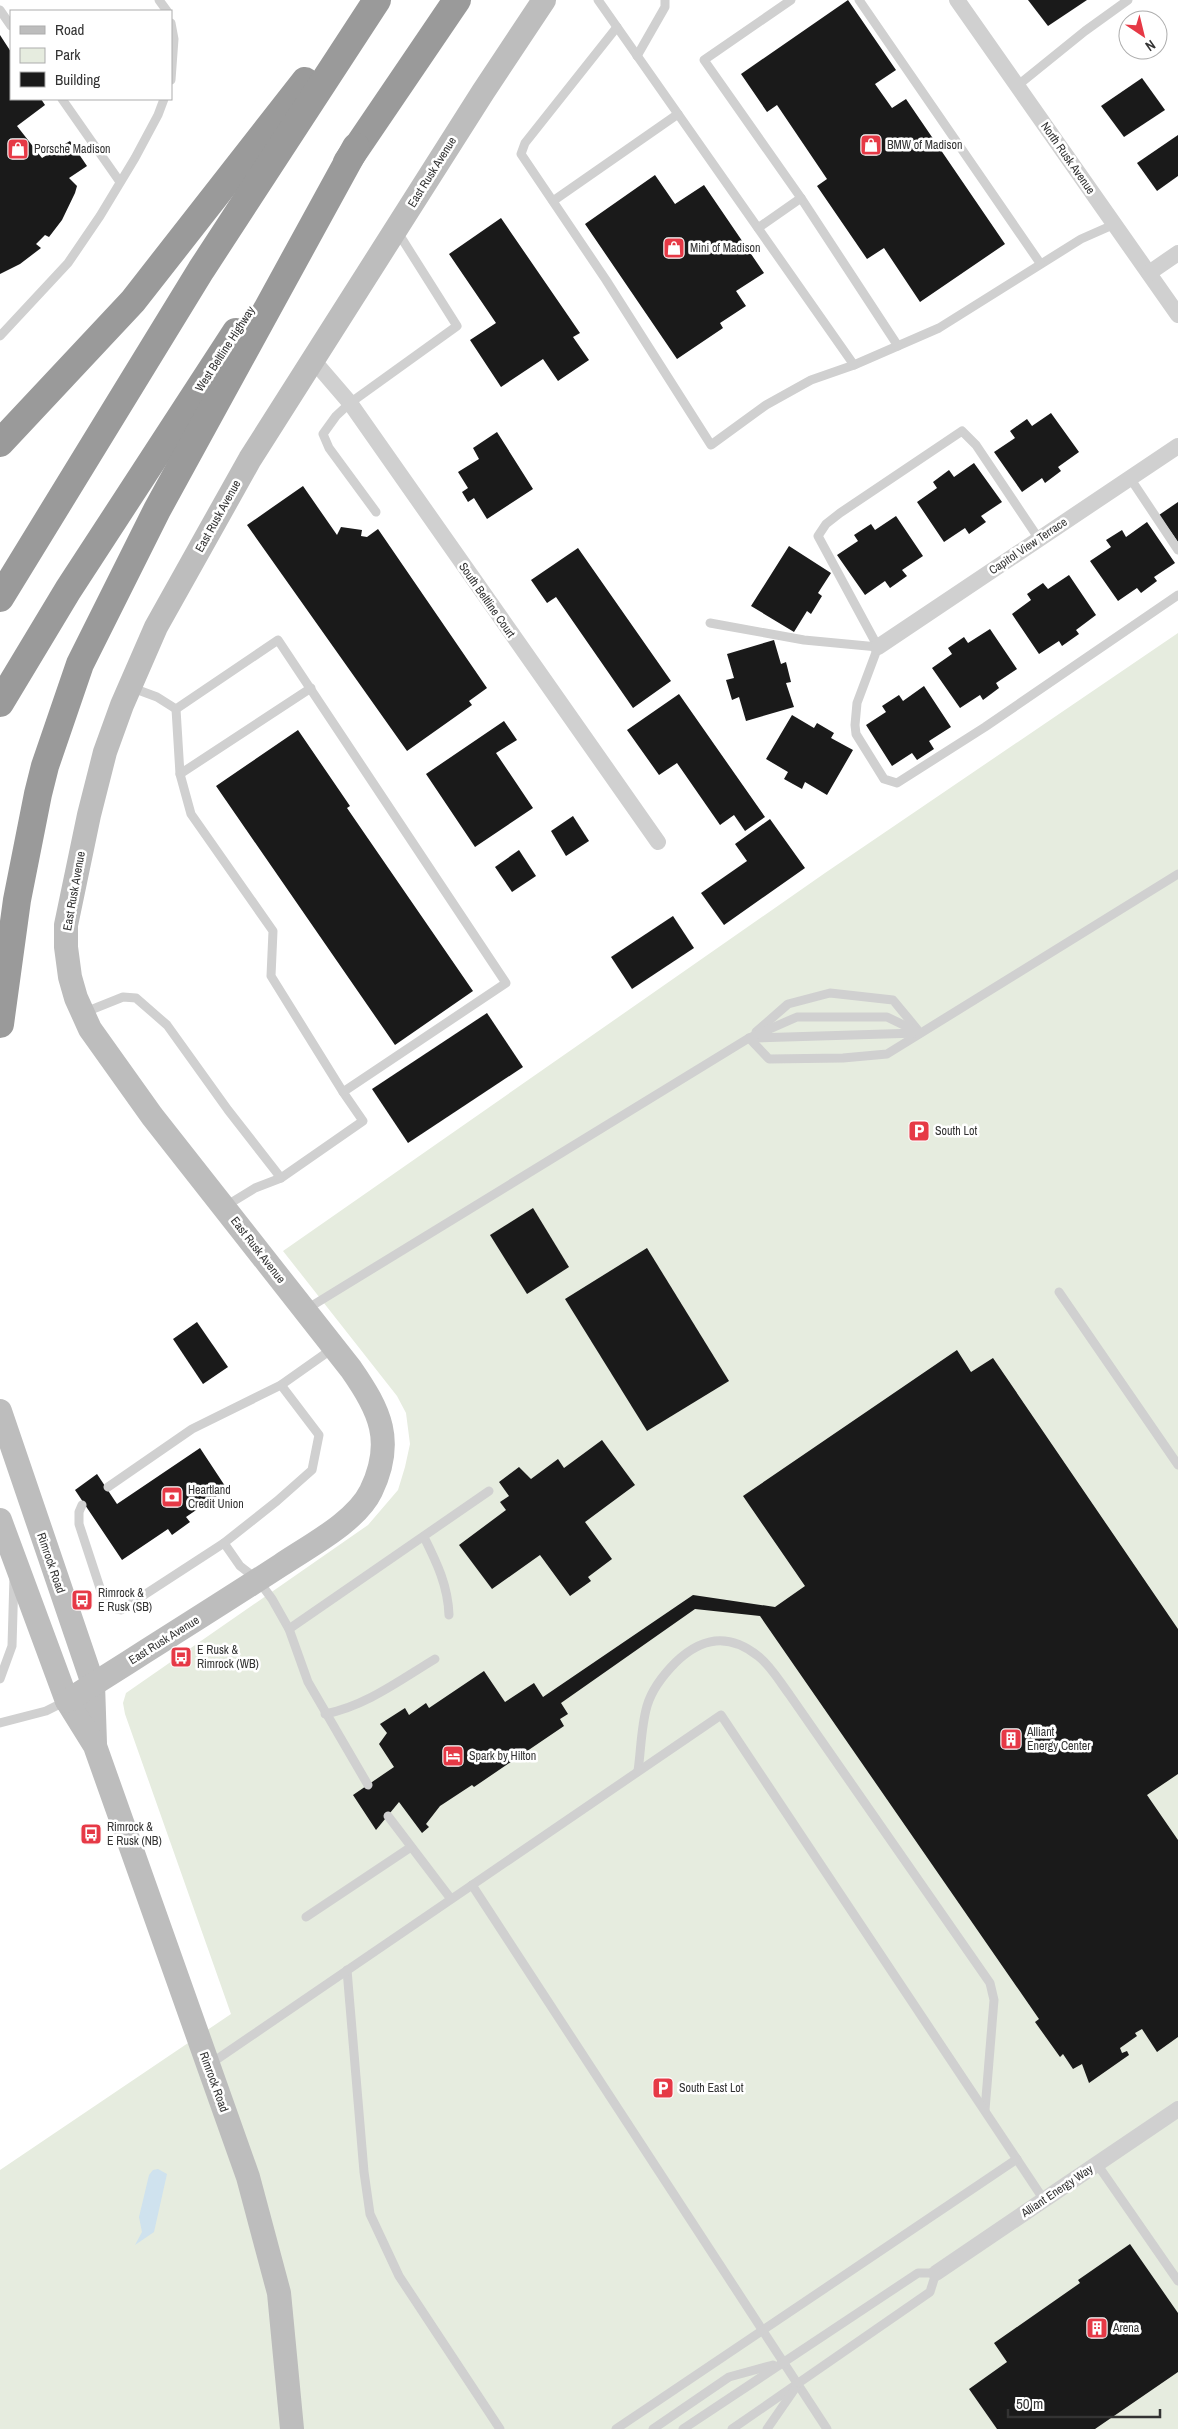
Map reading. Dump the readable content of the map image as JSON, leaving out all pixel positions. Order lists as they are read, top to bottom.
{
  "streets": {
    "highway": ["West Beltline Highway"],
    "street": [
      "North Rusk Avenue",
      "East Rusk Avenue",
      "Capitol View Terrace",
      "South Beltline Court",
      "Rimrock Road",
      "Alliant Energy Way"
    ]
  },
  "crossings": [
    ["East Rusk Avenue", "South Beltline Court"],
    ["East Rusk Avenue", "Rimrock Road"]
  ],
  "places": {
    "shop": ["BMW of Madison", "Porsche Madison", "Mini of Madison"],
    "parking": ["South Lot", "South East Lot"],
    "bank": ["Heartland Credit Union"],
    "bus stop": ["Rimrock & E Rusk (SB)", "E Rusk & Rimrock (WB)", "Rimrock & E Rusk (NB)"],
    "building": ["Alliant Energy Center", "Arena"],
    "hotel": ["Spark by Hilton"]
  },
  "legend": ["Road", "Park", "Building"],
  "scale_bar": "50 m",
  "north": "bottom right"
}
